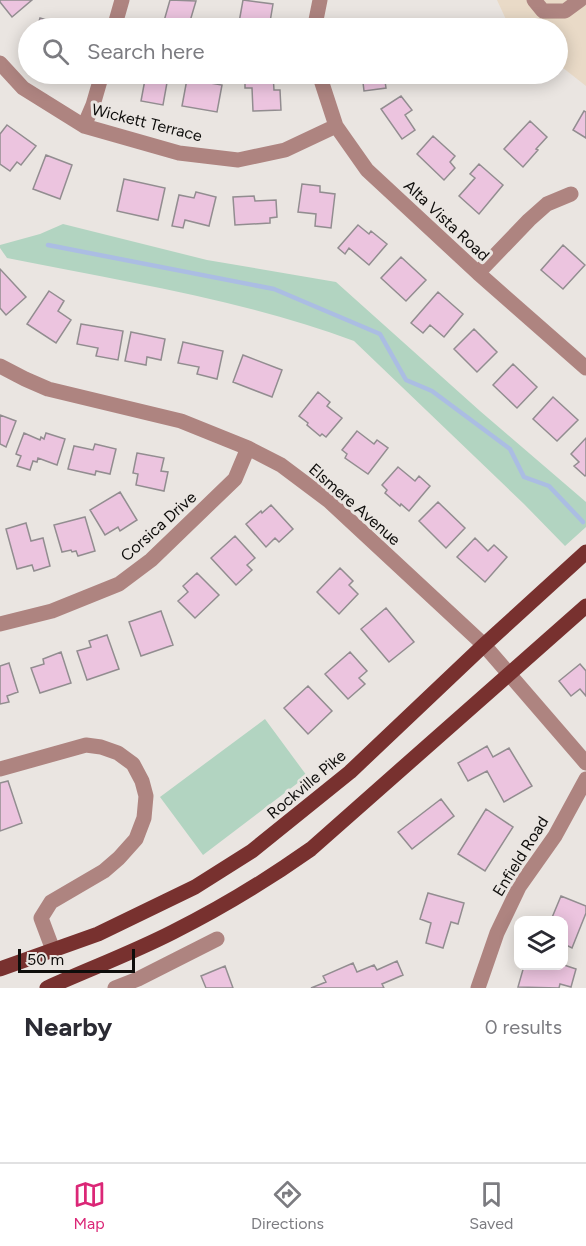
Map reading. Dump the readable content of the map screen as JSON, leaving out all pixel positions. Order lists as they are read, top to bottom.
{
  "streets": {
    "main road": ["Rockville Pike"],
    "street": [
      "Wickett Terrace",
      "Alta Vista Road",
      "Elsmere Avenue",
      "Corsica Drive",
      "Enfield Road"
    ]
  },
  "crossings": [
    ["Wickett Terrace", "Alta Vista Road"],
    ["Elsmere Avenue", "Corsica Drive"],
    ["Elsmere Avenue", "Rockville Pike"]
  ],
  "scale_bar": "50 m",
  "page": {
    "search": "Search here",
    "scale": "50 m",
    "heading": ["Nearby", "0 results"],
    "nav": ["Map", "Directions", "Saved"]
  }
}
